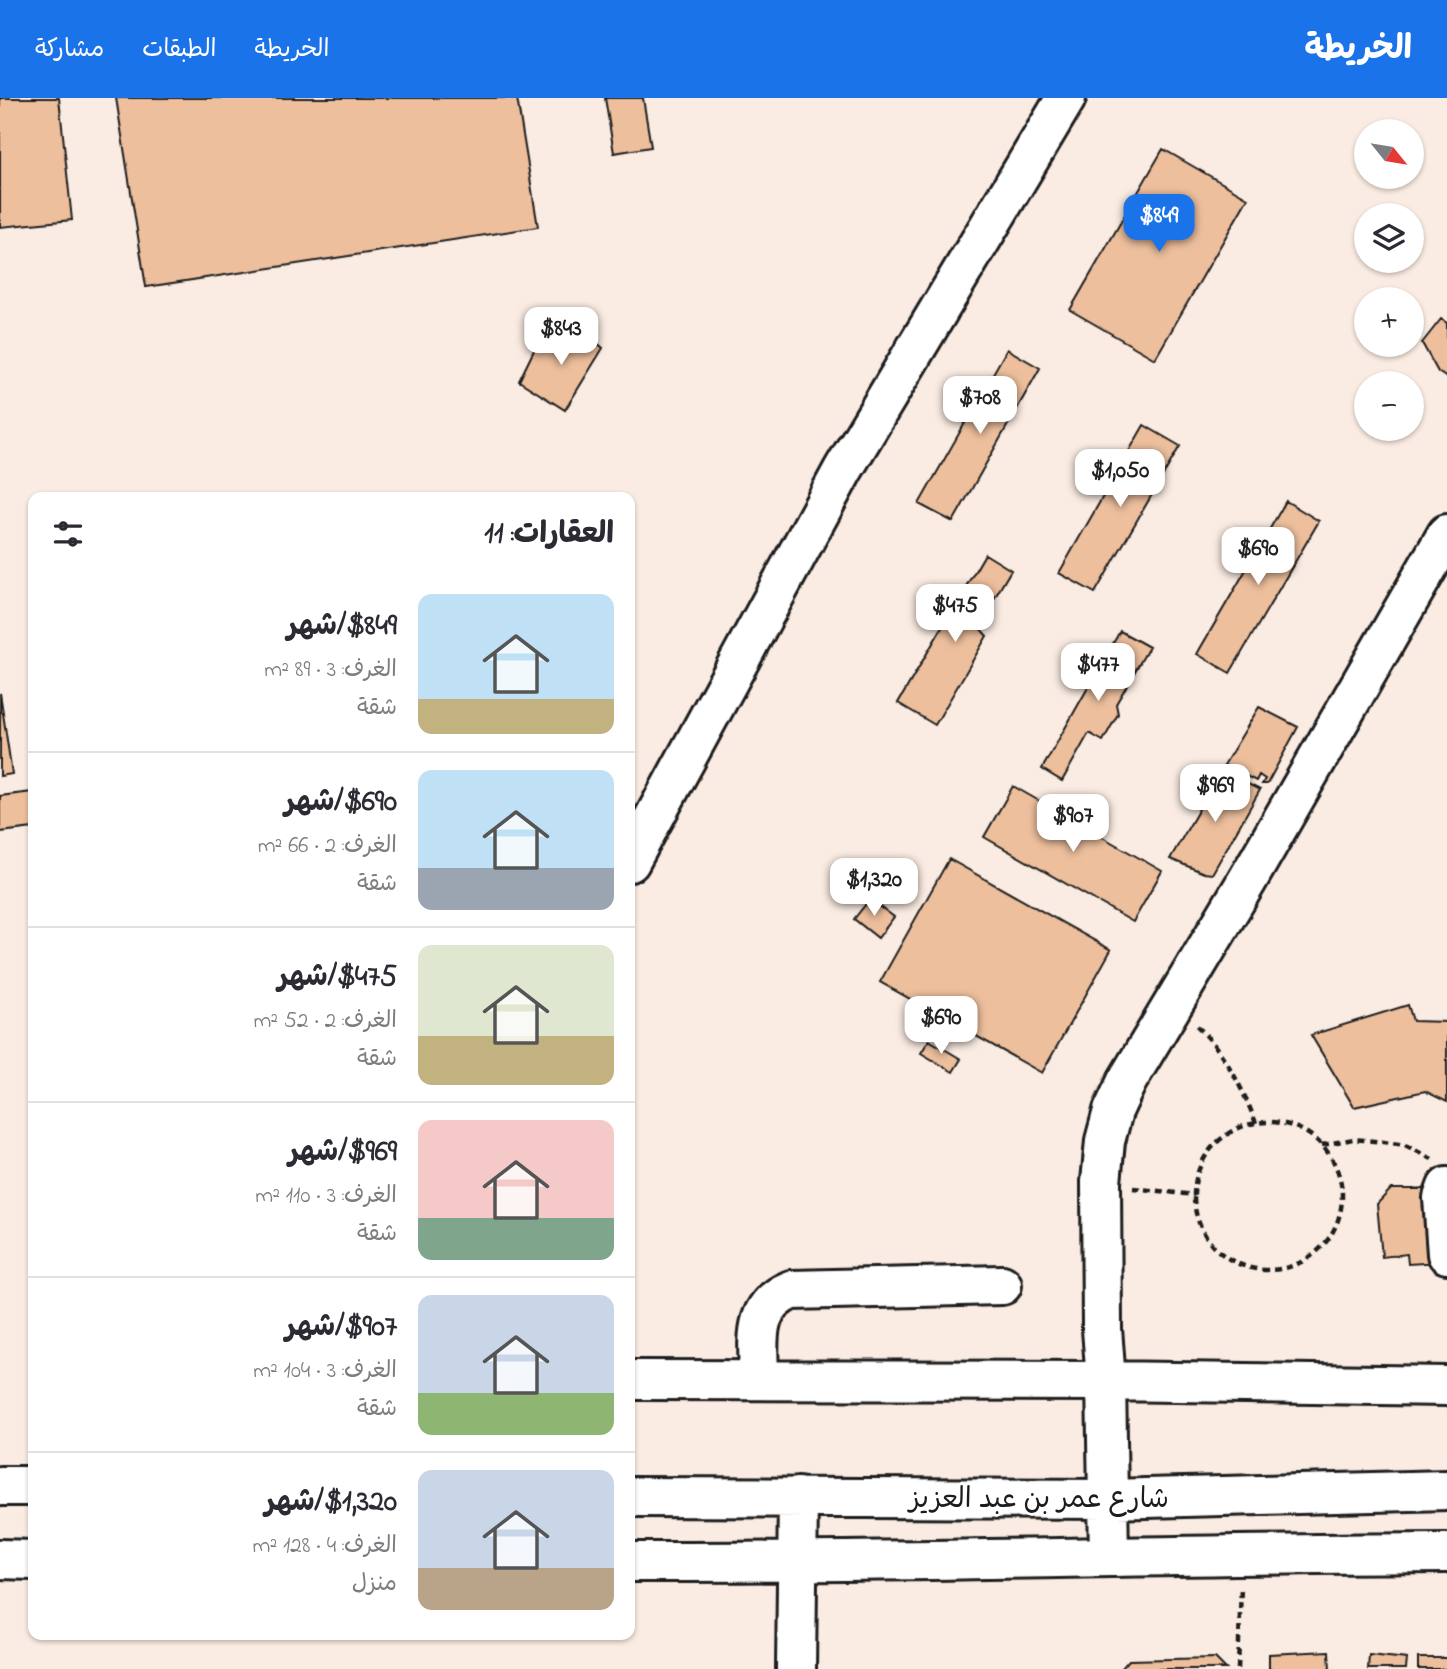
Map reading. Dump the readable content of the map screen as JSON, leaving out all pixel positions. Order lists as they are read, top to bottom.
{
  "streets": {
    "street": ["شارع عمر بن عبد العزيز"]
  },
  "north": "bottom right",
  "page": {
    "header": "الخريطة",
    "nav": ["الخريطة", "الطبقات", "مشاركة"],
    "map_buttons": ["+", "−"],
    "price": [
      "$849",
      "$843",
      "$708",
      "$1,050",
      "$690",
      "$475",
      "$477",
      "$969",
      "$907",
      "$1,320",
      "$690"
    ],
    "heading": "العقارات: 11",
    "list": [
      {
        "name": "$849/شهر",
        "note": "الغرف: 3 · 89 m² · شقة"
      },
      {
        "name": "$690/شهر",
        "note": "الغرف: 2 · 66 m² · شقة"
      },
      {
        "name": "$475/شهر",
        "note": "الغرف: 2 · 52 m² · شقة"
      },
      {
        "name": "$969/شهر",
        "note": "الغرف: 3 · 110 m² · شقة"
      },
      {
        "name": "$907/شهر",
        "note": "الغرف: 3 · 104 m² · شقة"
      },
      {
        "name": "$1,320/شهر",
        "note": "الغرف: 4 · 128 m² · منزل"
      }
    ]
  }
}
